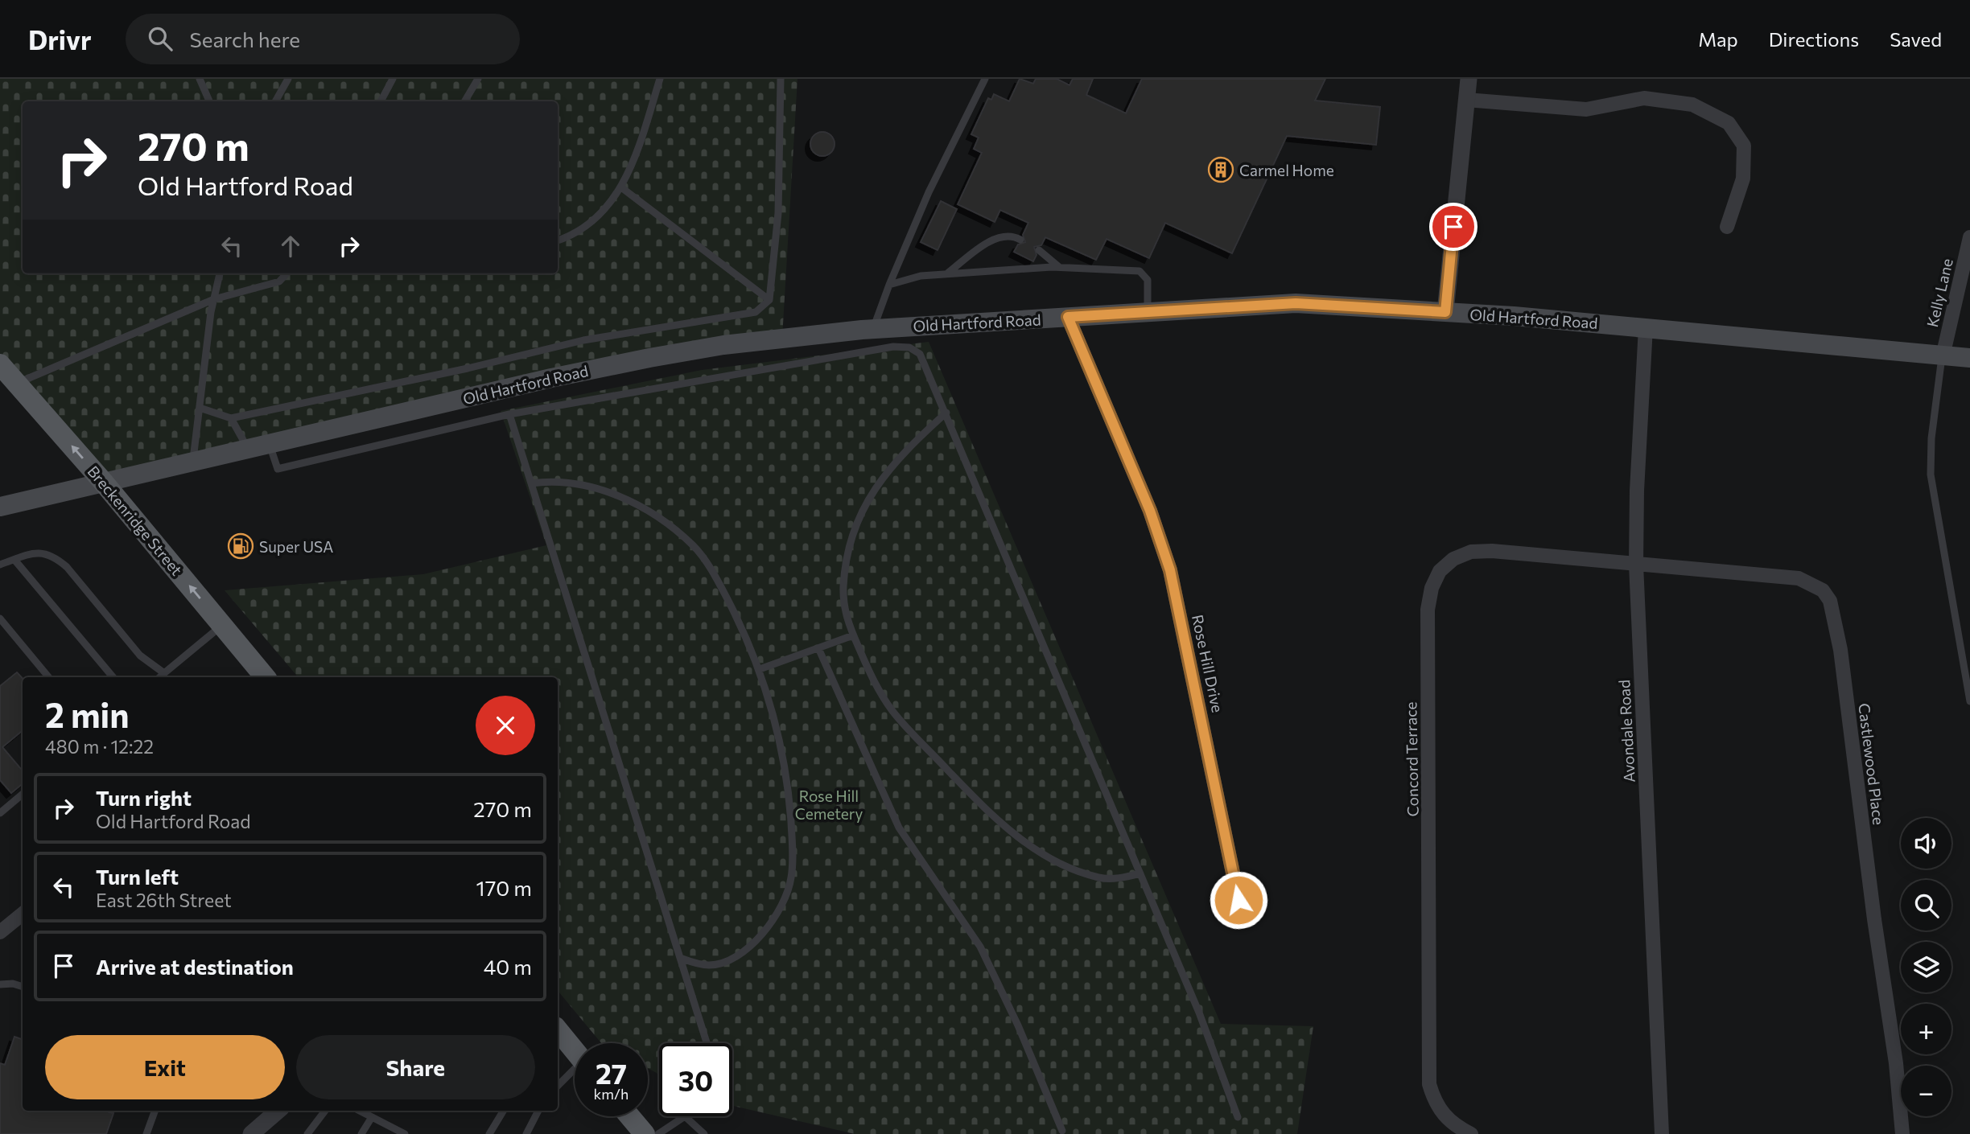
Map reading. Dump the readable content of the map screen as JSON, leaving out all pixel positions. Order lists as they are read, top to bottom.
{
  "streets": {
    "main road": ["Old Hartford Road", "Breckenridge Street"],
    "street": [
      "Kelly Lane",
      "Rose Hill Drive",
      "Avondale Road",
      "Concord Terrace",
      "Castlewood Place"
    ]
  },
  "crossings": [
    ["Kelly Lane", "Old Hartford Road"],
    ["Old Hartford Road", "Breckenridge Street"],
    ["Old Hartford Road", "Rose Hill Drive"],
    ["Old Hartford Road", "Avondale Road"],
    ["Avondale Road", "Concord Terrace"],
    ["Avondale Road", "Castlewood Place"],
    ["Concord Terrace", "Castlewood Place"]
  ],
  "one_way": ["Breckenridge Street"],
  "parks": ["Rose Hill Cemetery"],
  "places": {
    "building": ["Carmel Home"],
    "fuel station": ["Super USA"]
  },
  "page": {
    "header": "Drivr",
    "search": "Search here",
    "nav": ["Map", "Directions", "Saved"],
    "turn": ["270 m", "Old Hartford Road"],
    "heading": ["2 min", "480 m · 12:22"],
    "list": [
      {
        "name": "Turn right",
        "note": "Old Hartford Road",
        "value": "270 m"
      },
      {
        "name": "Turn left",
        "note": "East 26th Street",
        "value": "170 m"
      },
      {
        "name": "Arrive at destination",
        "value": "40 m"
      }
    ],
    "map_buttons": ["+", "−"],
    "buttons": ["Exit", "Share"],
    "speed": "27 km/h",
    "limit": "30"
  }
}
